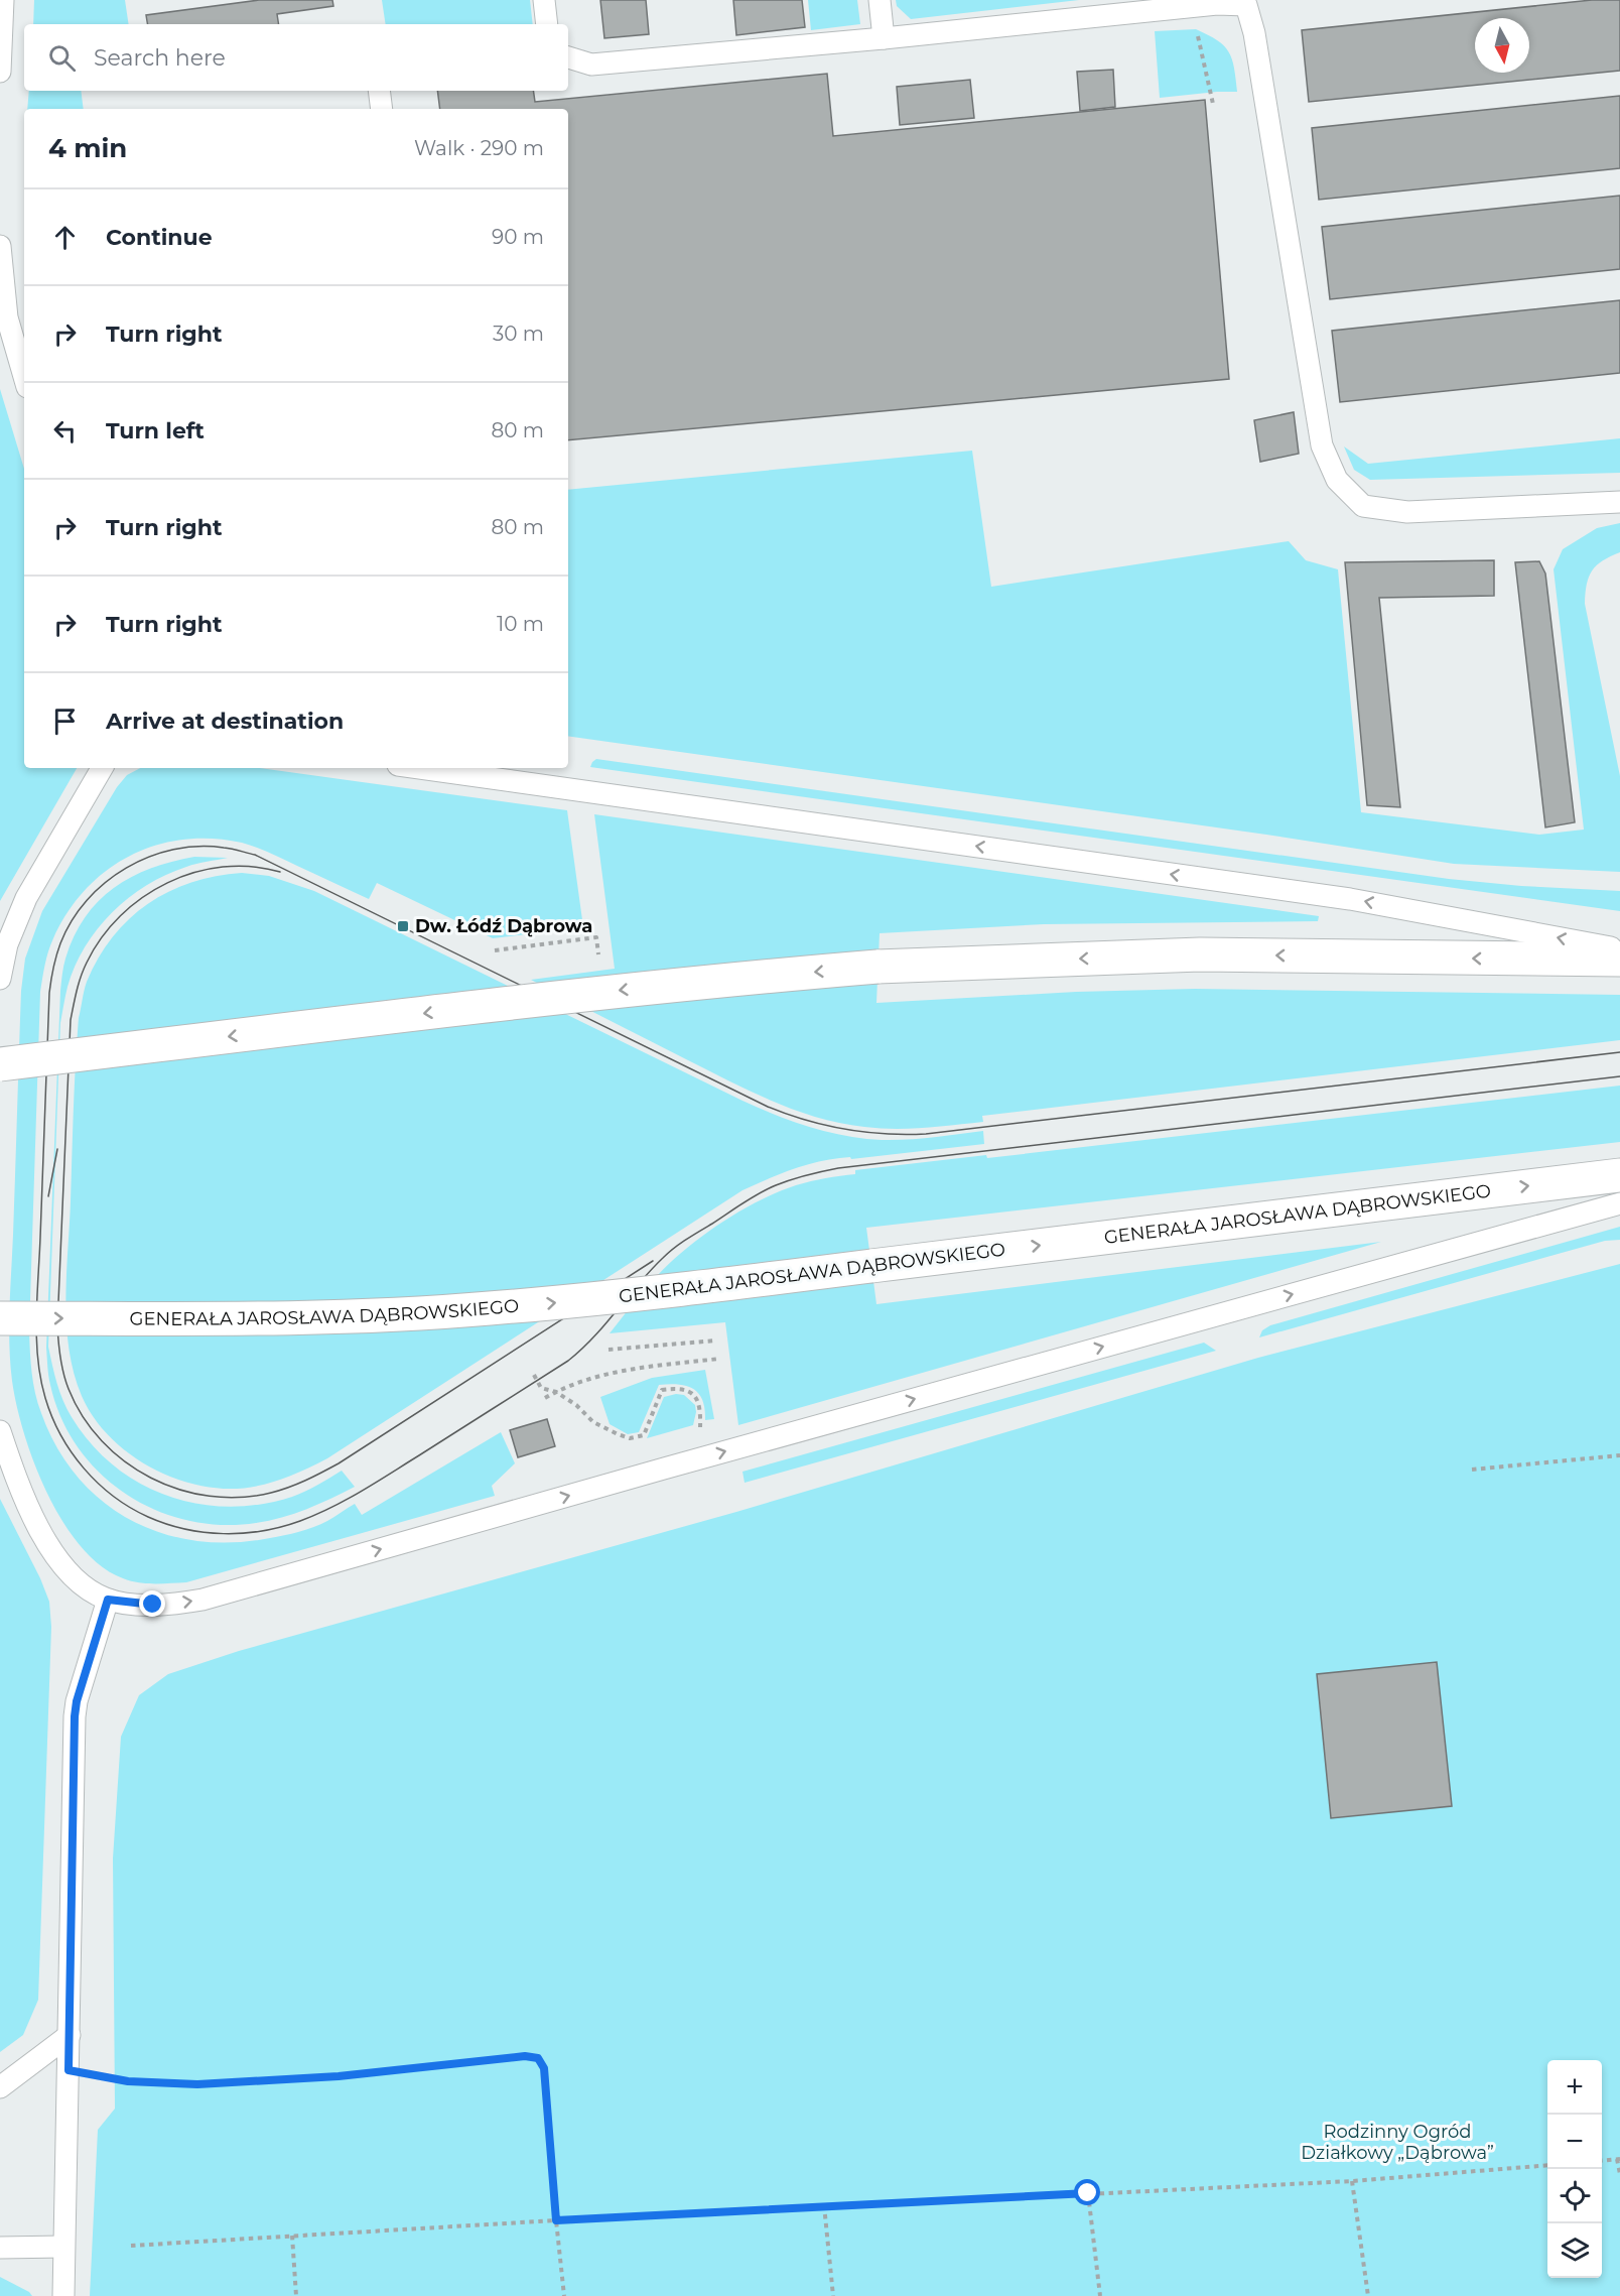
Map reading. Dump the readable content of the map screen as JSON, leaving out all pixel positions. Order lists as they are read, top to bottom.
{
  "streets": {
    "main road": ["GENERAŁA JAROSŁAWA DĄBROWSKIEGO"]
  },
  "parks": ["Rodzinny Ogród Działkowy „Dąbrowa”"],
  "places": {
    "transit": ["Dw. Łódź Dąbrowa"]
  },
  "north": "bottom",
  "page": {
    "search": "Search here",
    "heading": ["4 min", "Walk · 290 m"],
    "list": [
      ["Continue", "90 m"],
      ["Turn right", "30 m"],
      ["Turn left", "80 m"],
      ["Turn right", "80 m"],
      ["Turn right", "10 m"],
      "Arrive at destination"
    ],
    "map_buttons": ["+", "−"]
  }
}
